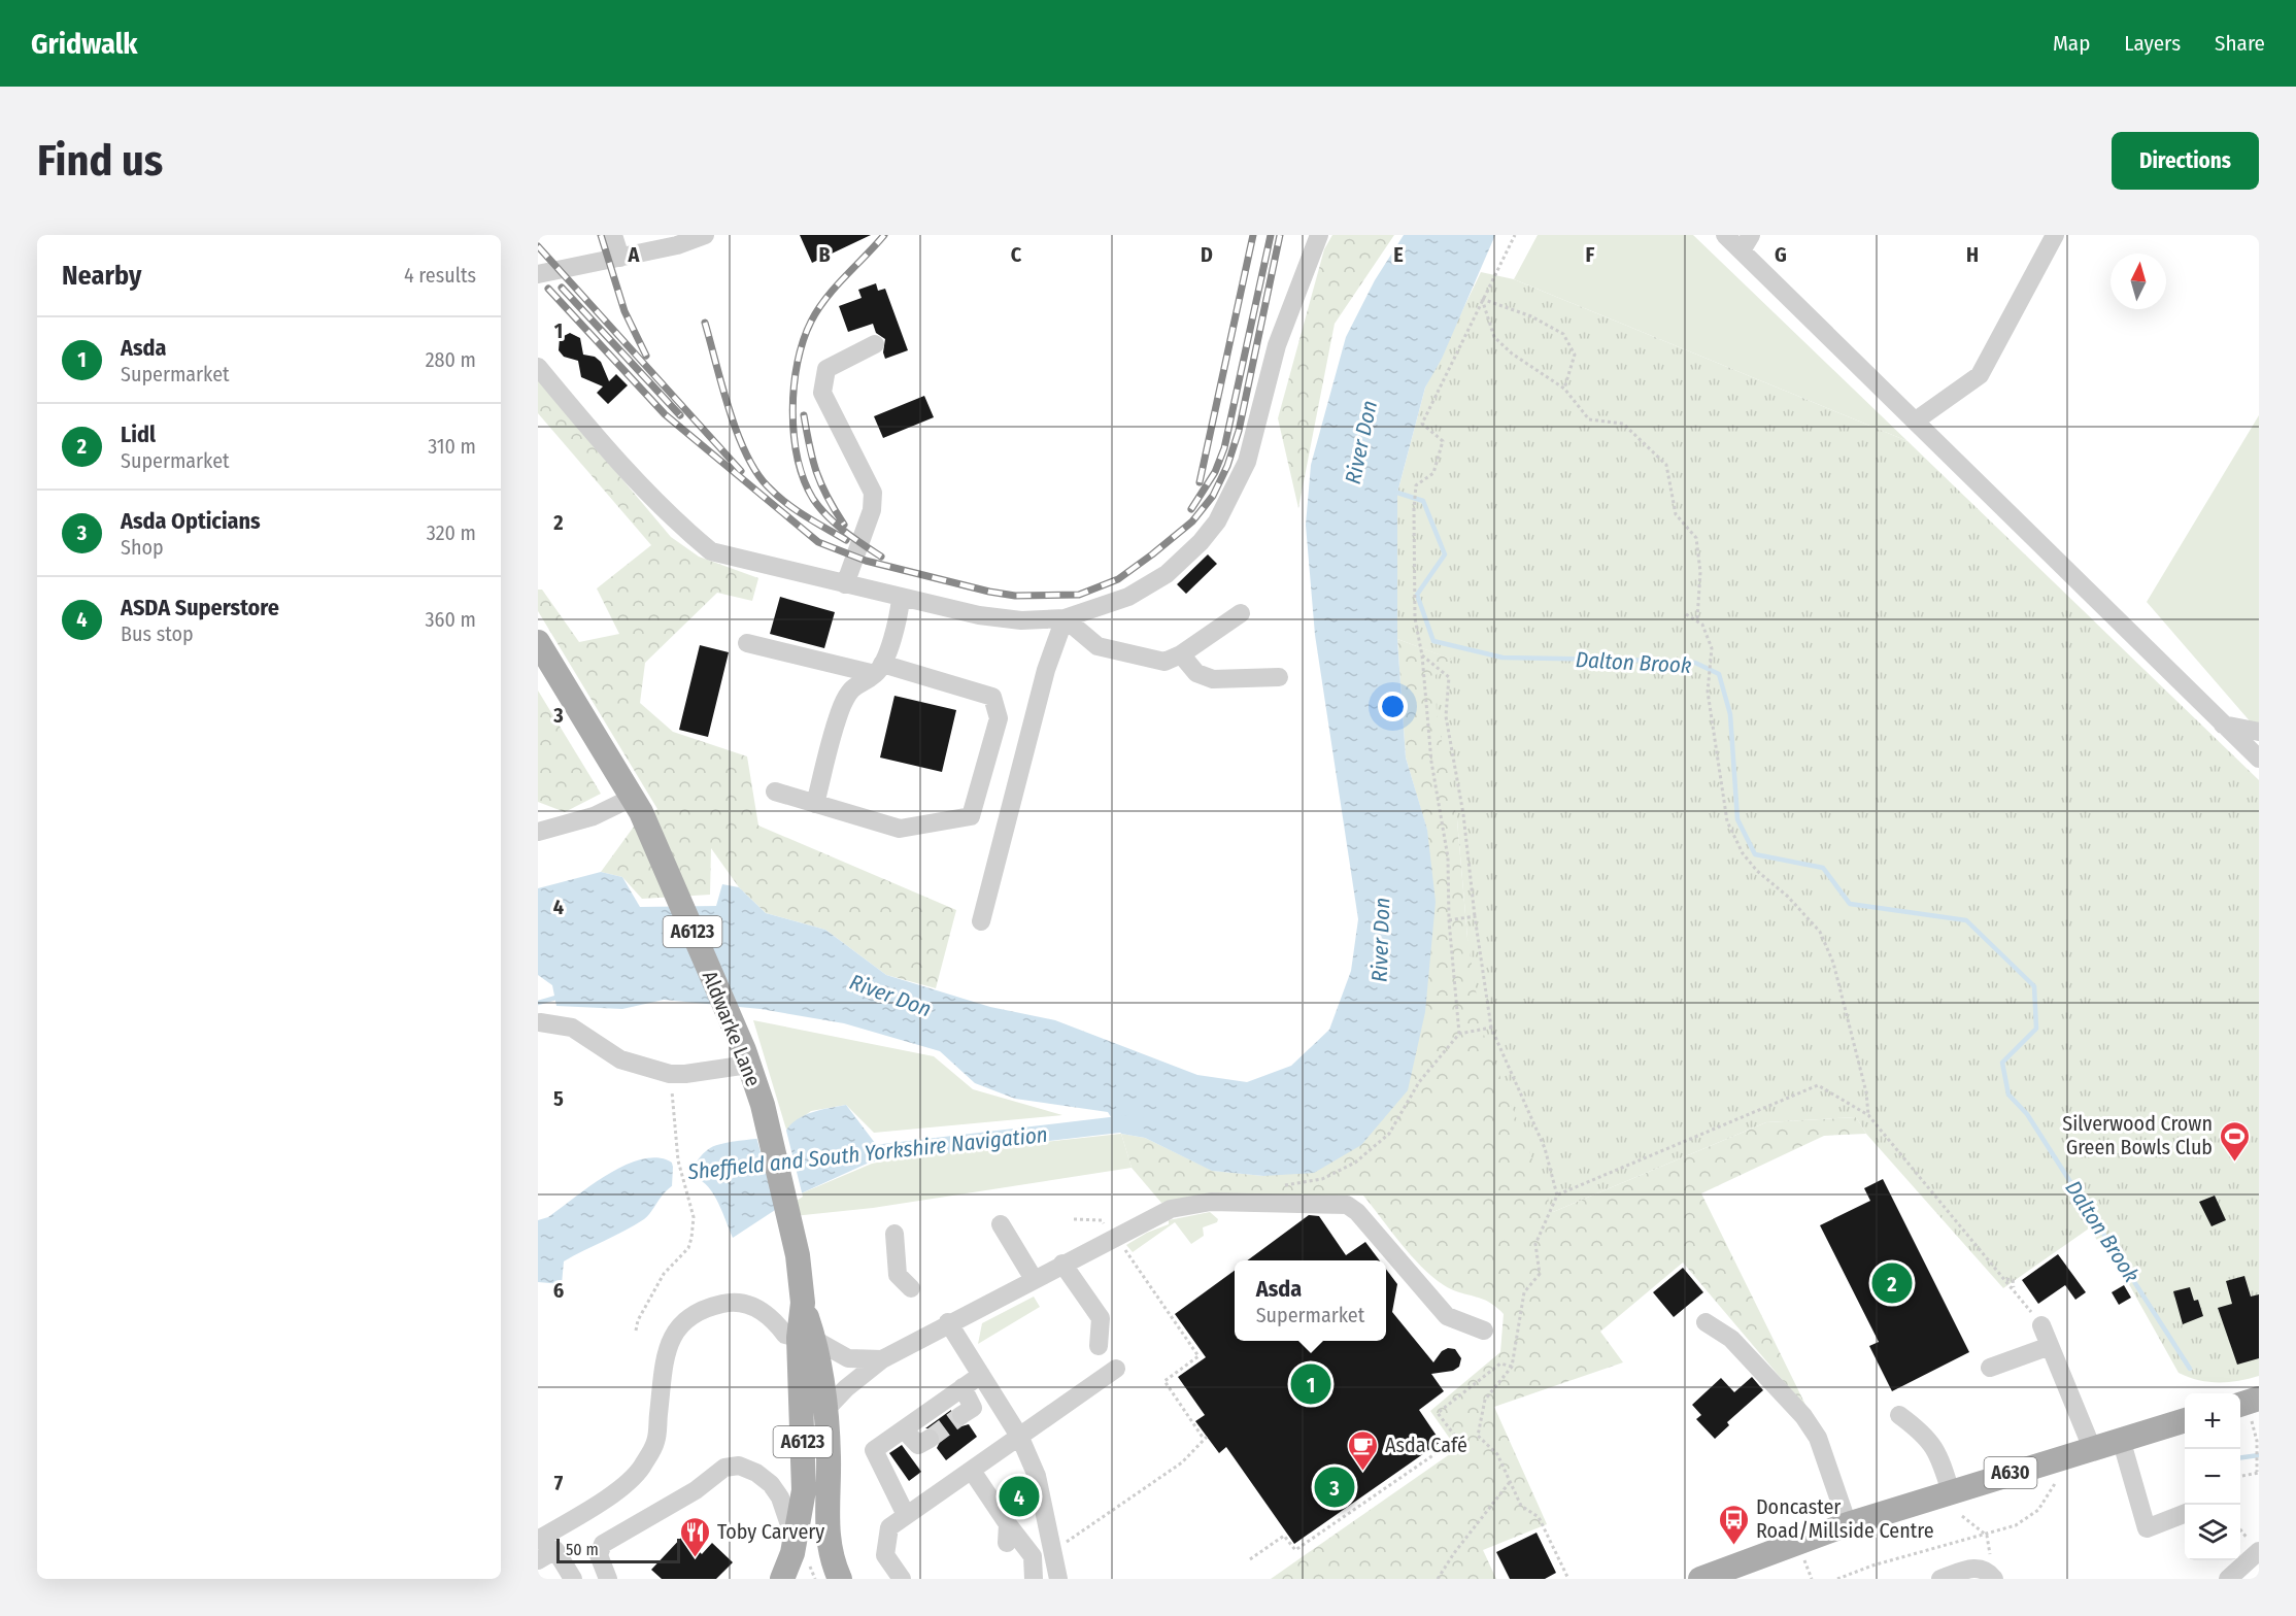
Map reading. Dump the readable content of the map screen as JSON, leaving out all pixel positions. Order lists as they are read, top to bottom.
{
  "streets": {
    "main road": ["A6123", "Aldwarke Lane", "A630"]
  },
  "water": ["River Don", "Dalton Brook", "Sheffield and South Yorkshire Navigation"],
  "places": {
    "sports": ["Silverwood Crown Green Bowls Club"],
    "cafe": ["Asda Café"],
    "bus stop": ["Doncaster Road/Millside Centre"],
    "restaurant": ["Toby Carvery"]
  },
  "scale_bar": "50 m",
  "north": "top",
  "page": {
    "header": "Gridwalk",
    "nav": ["Map", "Layers", "Share"],
    "buttons": "Directions",
    "title": "Find us",
    "heading": ["Nearby", "4 results"],
    "list": [
      {
        "mark": "1",
        "name": "Asda",
        "note": "Supermarket",
        "value": "280 m"
      },
      {
        "mark": "2",
        "name": "Lidl",
        "note": "Supermarket",
        "value": "310 m"
      },
      {
        "mark": "3",
        "name": "Asda Opticians",
        "note": "Shop",
        "value": "320 m"
      },
      {
        "mark": "4",
        "name": "ASDA Superstore",
        "note": "Bus stop",
        "value": "360 m"
      }
    ],
    "popup": ["Asda", "Supermarket"],
    "pins": [
      "2",
      "1",
      "3",
      "4"
    ],
    "map_buttons": ["+", "−"],
    "scale": "50 m"
  },
  "grid": {
    "columns": [
      "A",
      "B",
      "C",
      "D",
      "E",
      "F",
      "G",
      "H"
    ],
    "rows": [
      "1",
      "2",
      "3",
      "4",
      "5",
      "6",
      "7"
    ]
  }
}
